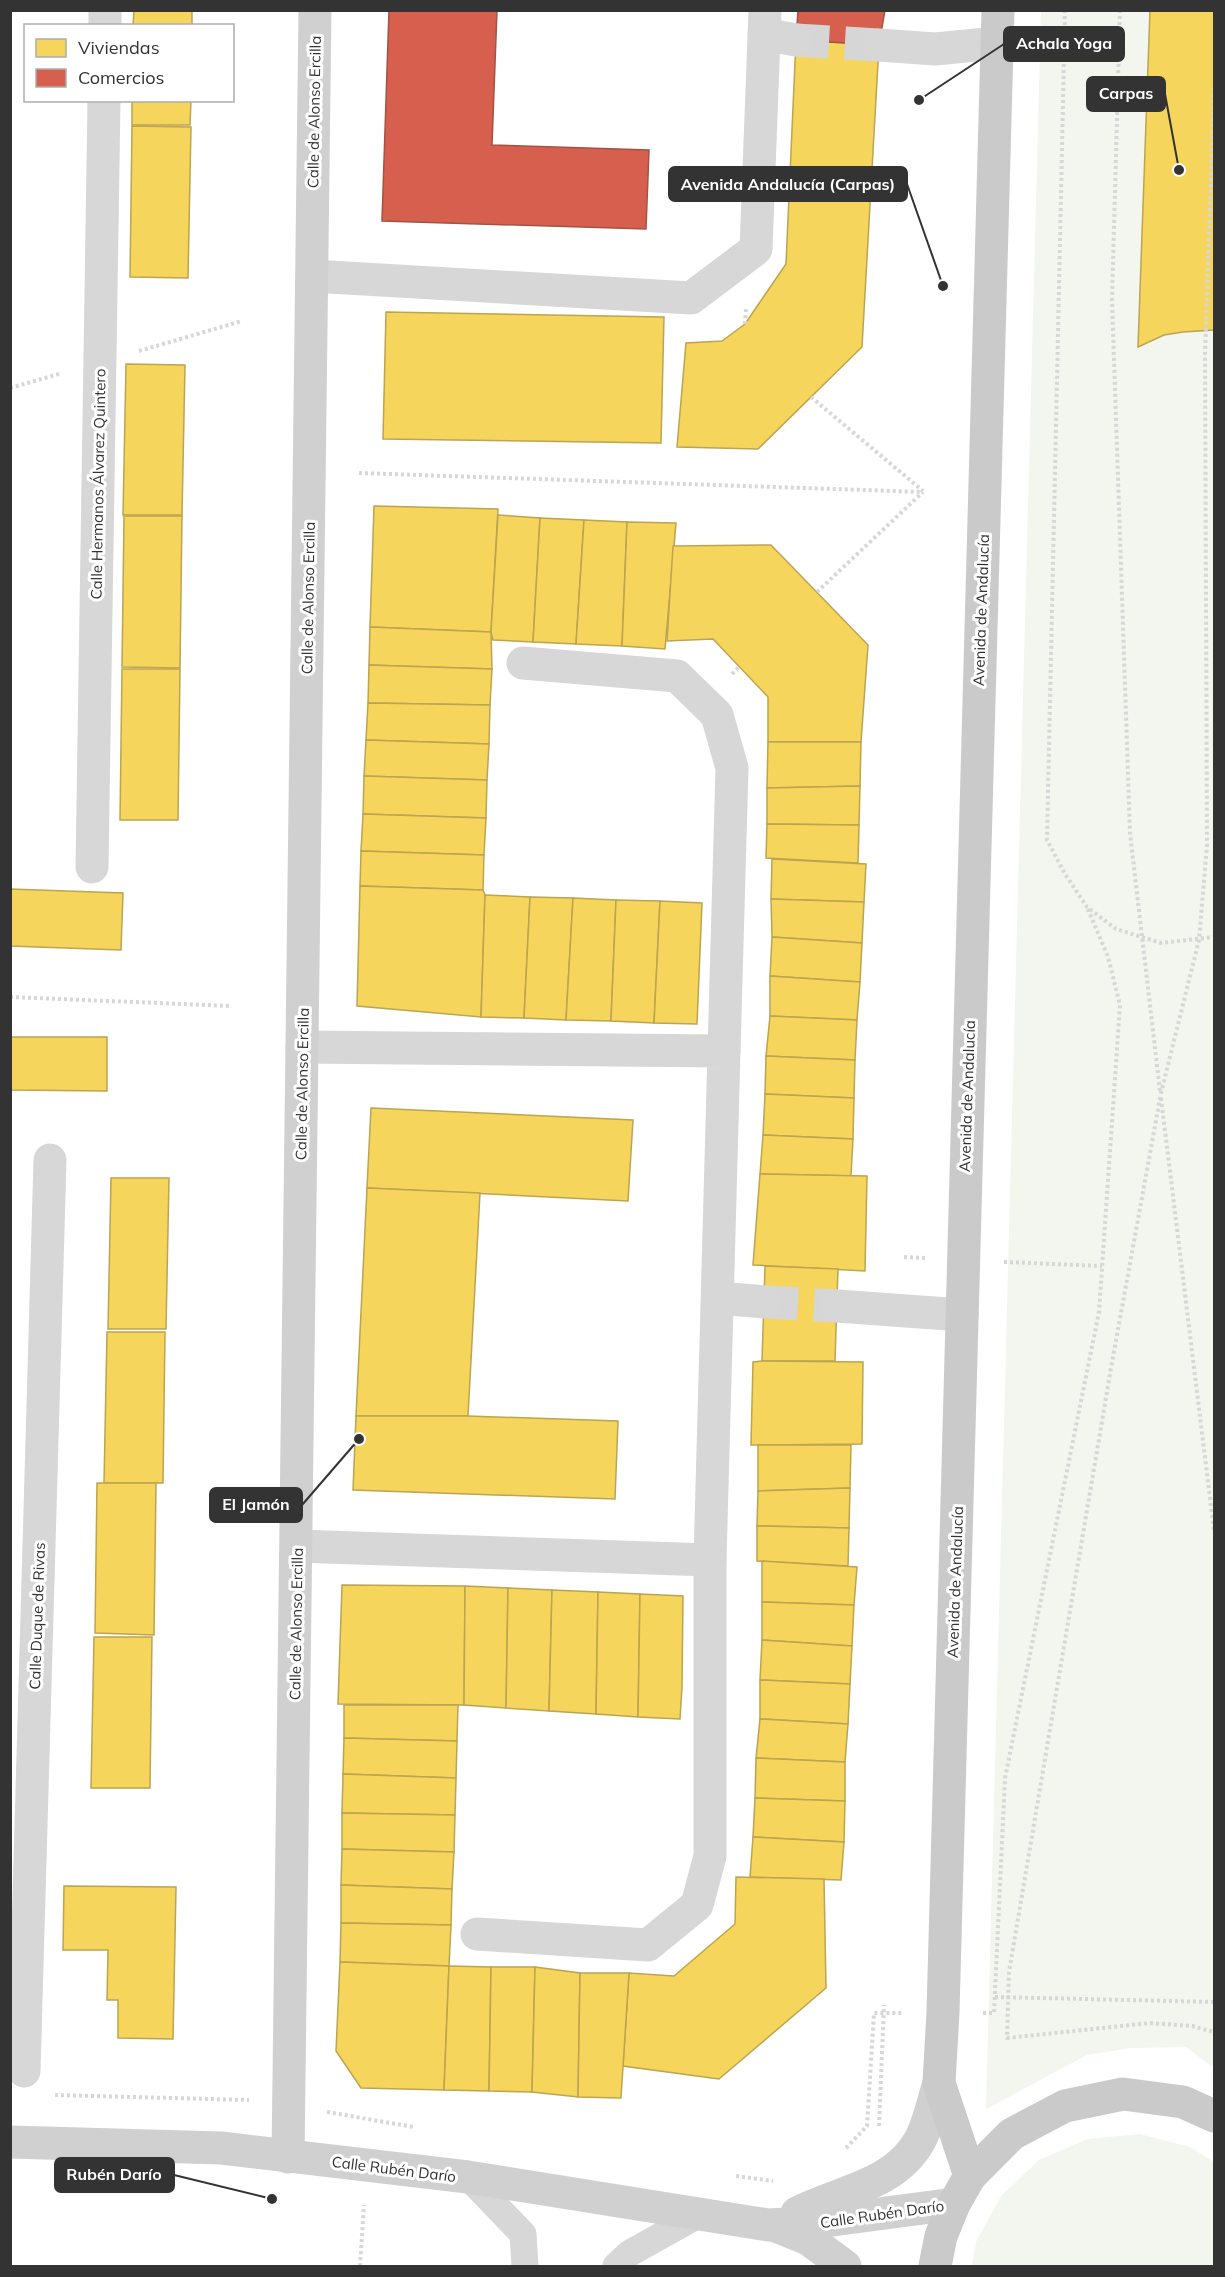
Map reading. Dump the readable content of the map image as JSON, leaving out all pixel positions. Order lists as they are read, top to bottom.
{
  "streets": {
    "main road": ["Avenida de Andalucía"],
    "street": [
      "Calle de Alonso Ercilla",
      "Calle Hermanos Álvarez Quintero",
      "Calle Duque de Rivas",
      "Calle Rubén Darío"
    ]
  },
  "crossings": [
    ["Calle de Alonso Ercilla", "Calle Rubén Darío"]
  ],
  "places": [
    "Achala Yoga",
    "Carpas",
    "Avenida Andalucía (Carpas)",
    "El Jamón",
    "Rubén Darío"
  ],
  "legend": ["Viviendas", "Comercios"]
}
